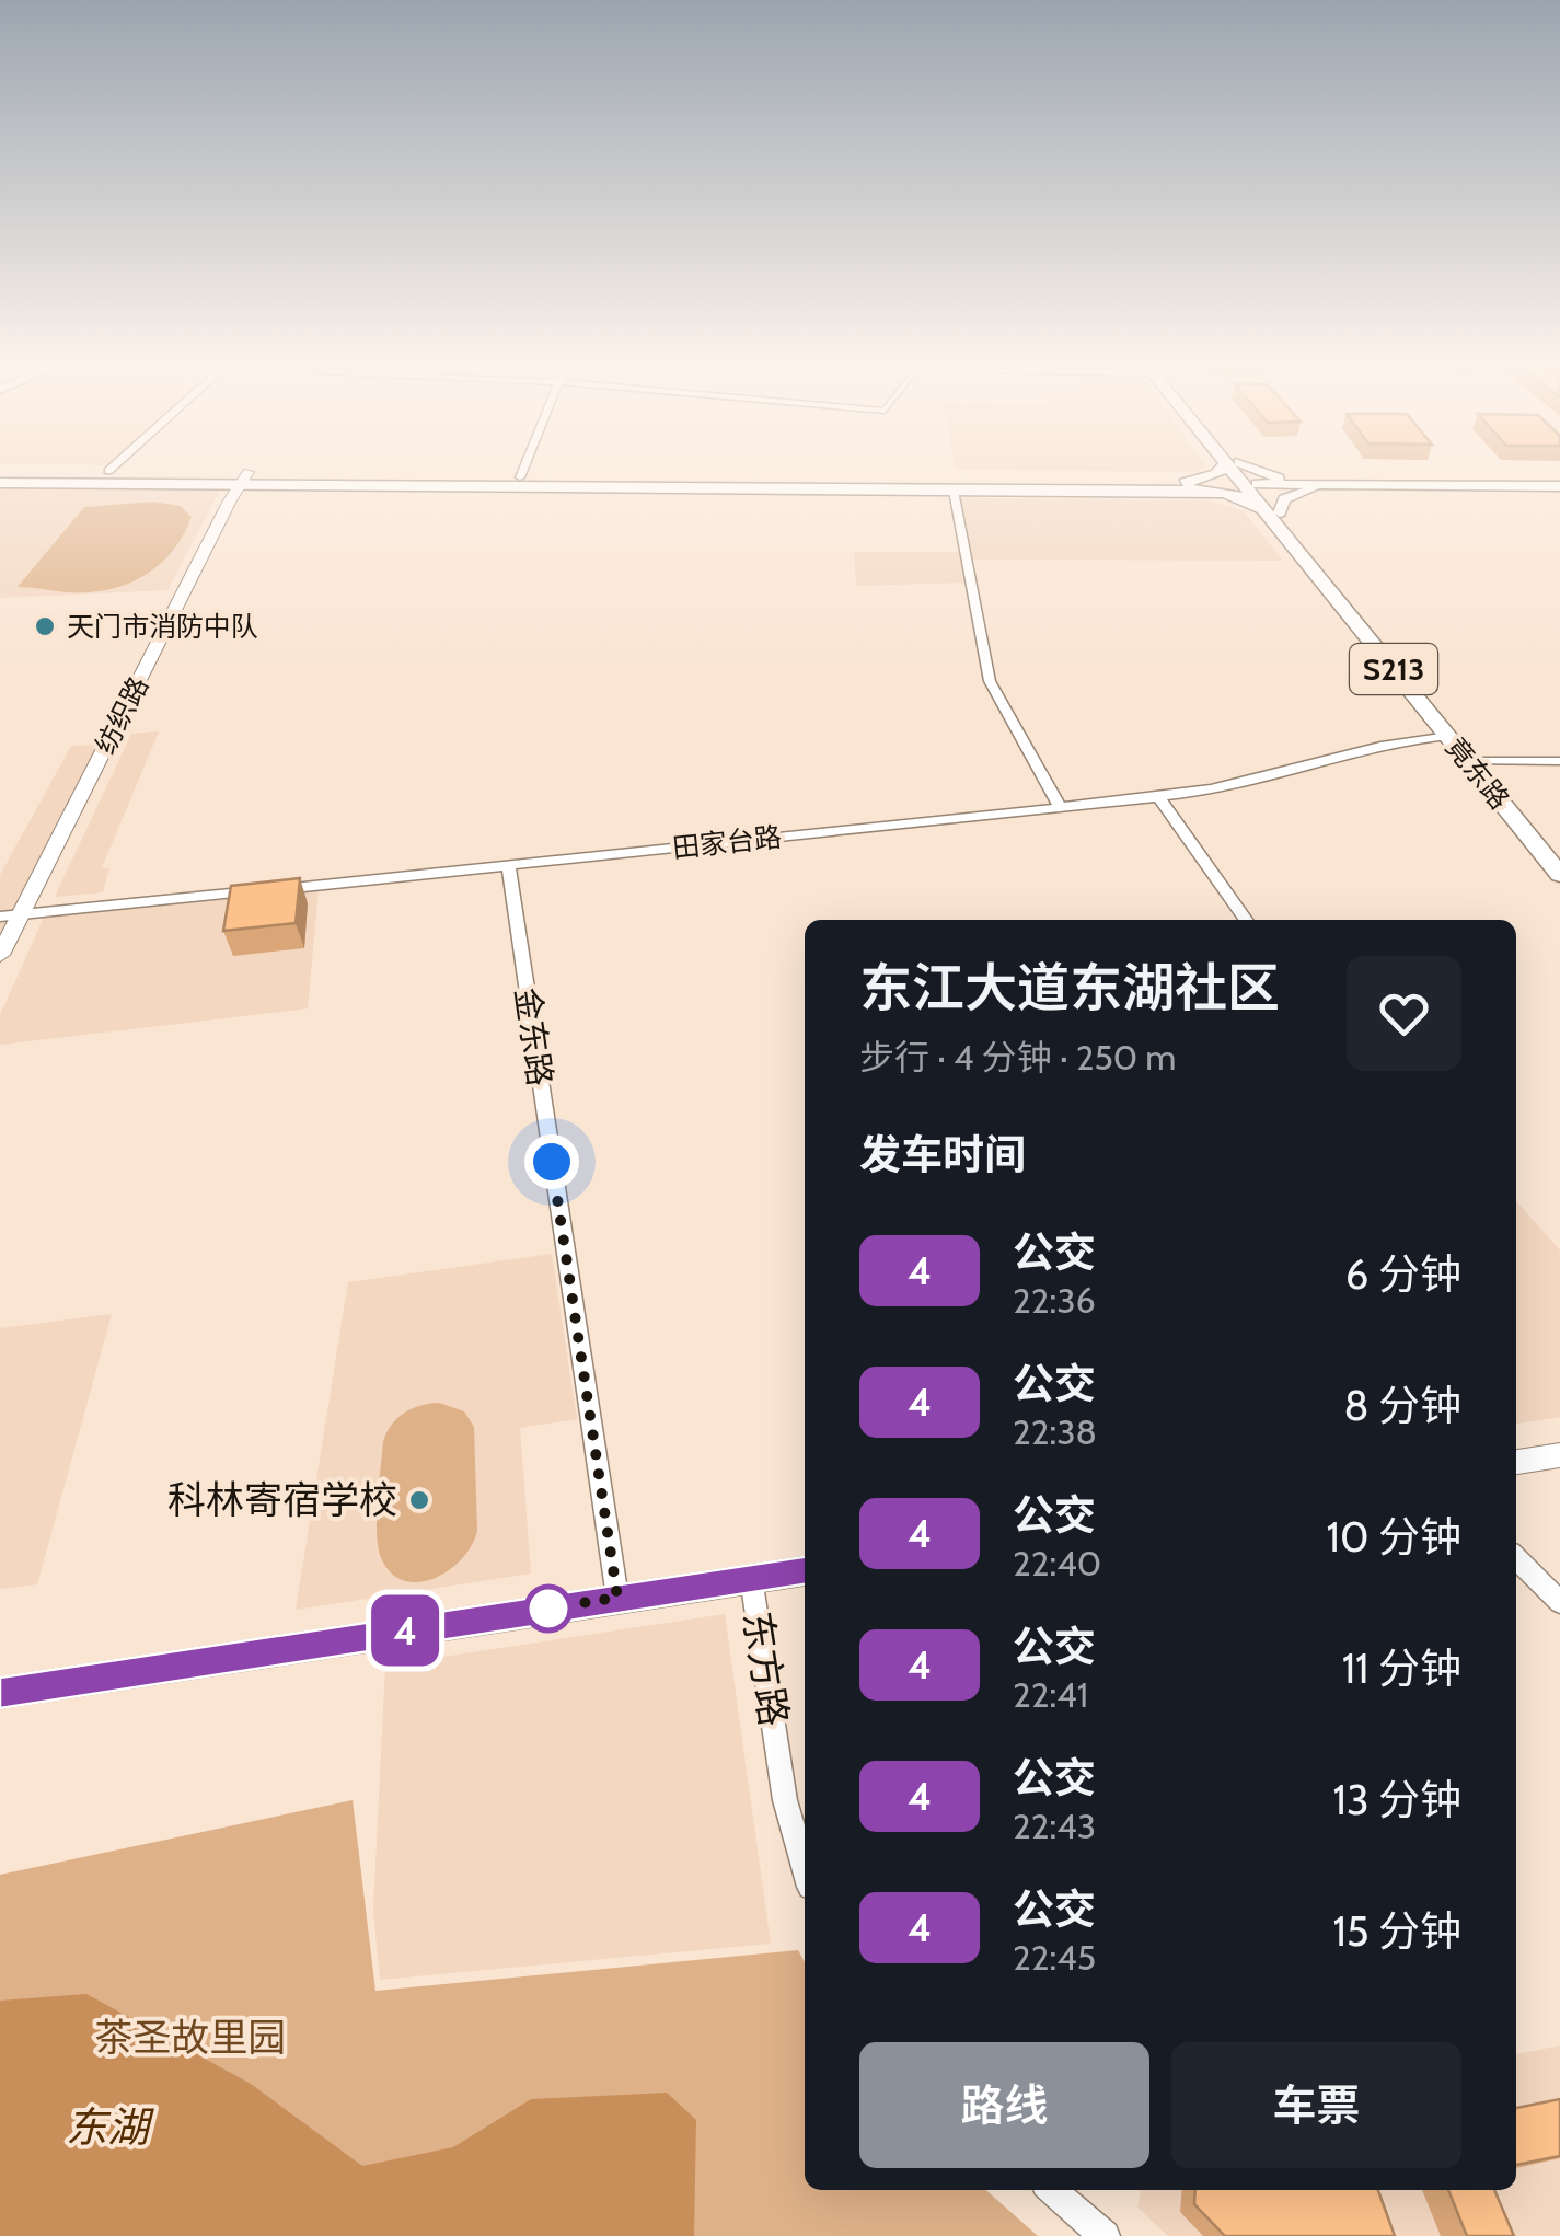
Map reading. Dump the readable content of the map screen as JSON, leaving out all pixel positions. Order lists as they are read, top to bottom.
{
  "streets": {
    "main road": ["S213", "竟东路"],
    "street": [
      "纺织路",
      "田家台路",
      "金东路",
      "东方路"
    ]
  },
  "crossings": [
    ["纺织路", "田家台路"],
    ["竟东路", "田家台路"],
    ["田家台路", "金东路"]
  ],
  "water": ["东湖"],
  "parks": ["茶圣故里园"],
  "places": ["天门市消防中队", "科林寄宿学校"],
  "lines": ["bus line 4"],
  "page": {
    "on_map": "4",
    "heading": [
      ["东江大道东湖社区", "步行 · 4 分钟 · 250 m"],
      "发车时间"
    ],
    "list": [
      {
        "mark": "4",
        "name": "公交",
        "note": "22:36",
        "value": "6 分钟"
      },
      {
        "mark": "4",
        "name": "公交",
        "note": "22:38",
        "value": "8 分钟"
      },
      {
        "mark": "4",
        "name": "公交",
        "note": "22:40",
        "value": "10 分钟"
      },
      {
        "mark": "4",
        "name": "公交",
        "note": "22:41",
        "value": "11 分钟"
      },
      {
        "mark": "4",
        "name": "公交",
        "note": "22:43",
        "value": "13 分钟"
      },
      {
        "mark": "4",
        "name": "公交",
        "note": "22:45",
        "value": "15 分钟"
      }
    ],
    "buttons": ["路线", "车票"]
  }
}
